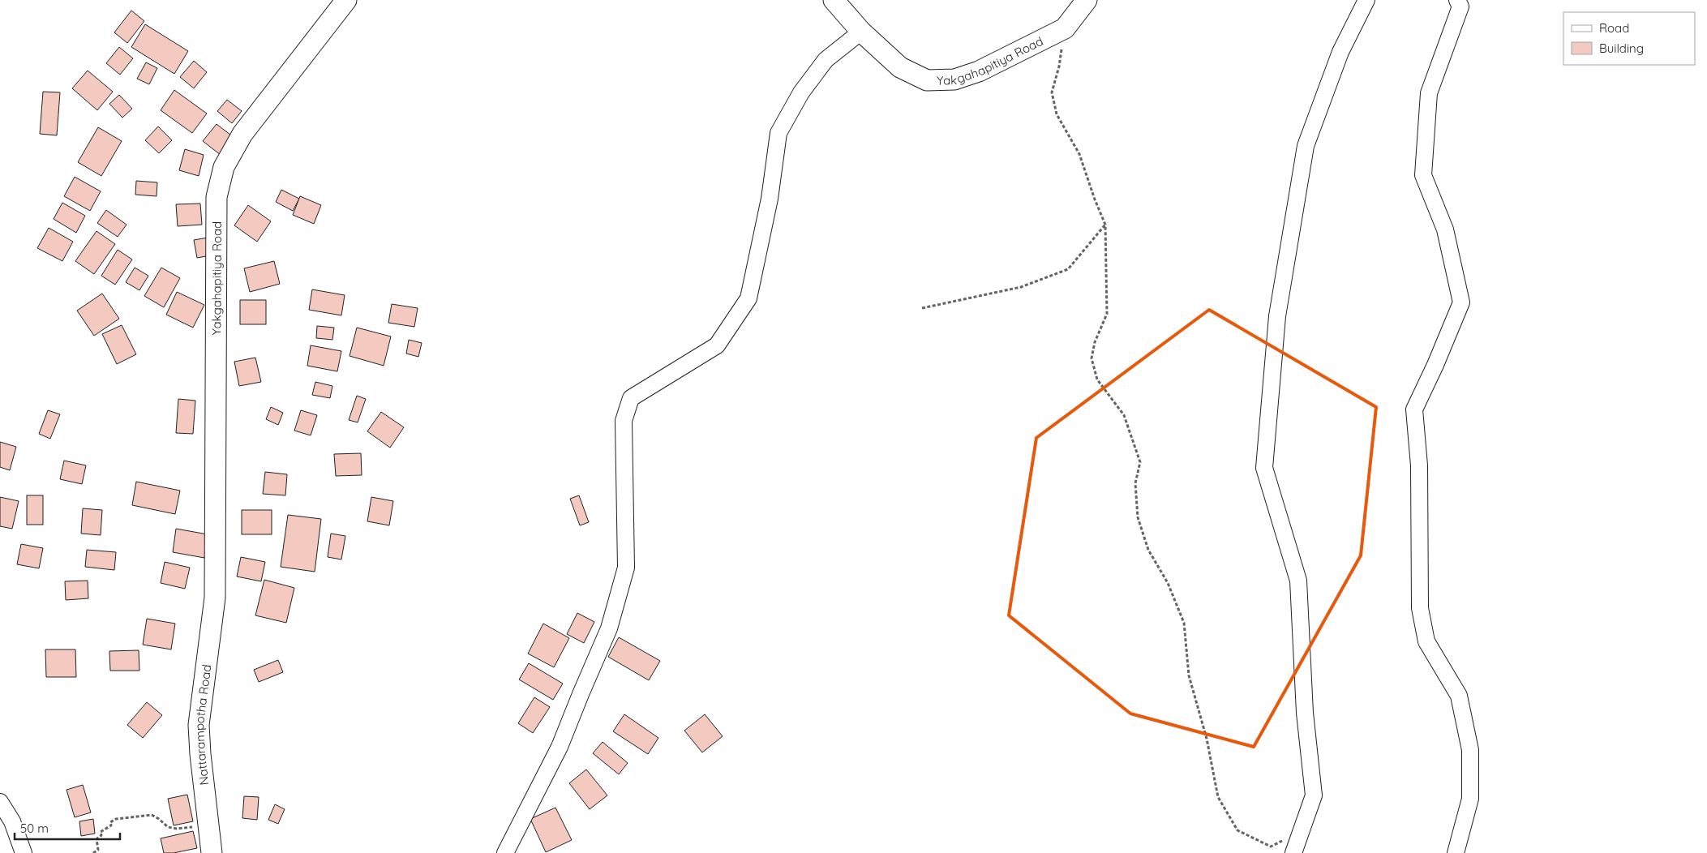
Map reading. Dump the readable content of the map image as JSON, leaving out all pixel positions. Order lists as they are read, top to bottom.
{
  "streets": {
    "main road": ["Yakgahapitiya Road", "Nattarampotha Road"]
  },
  "crossings": [
    ["Yakgahapitiya Road", "Nattarampotha Road"]
  ],
  "legend": ["Road", "Building"],
  "scale_bar": "50 m"
}
